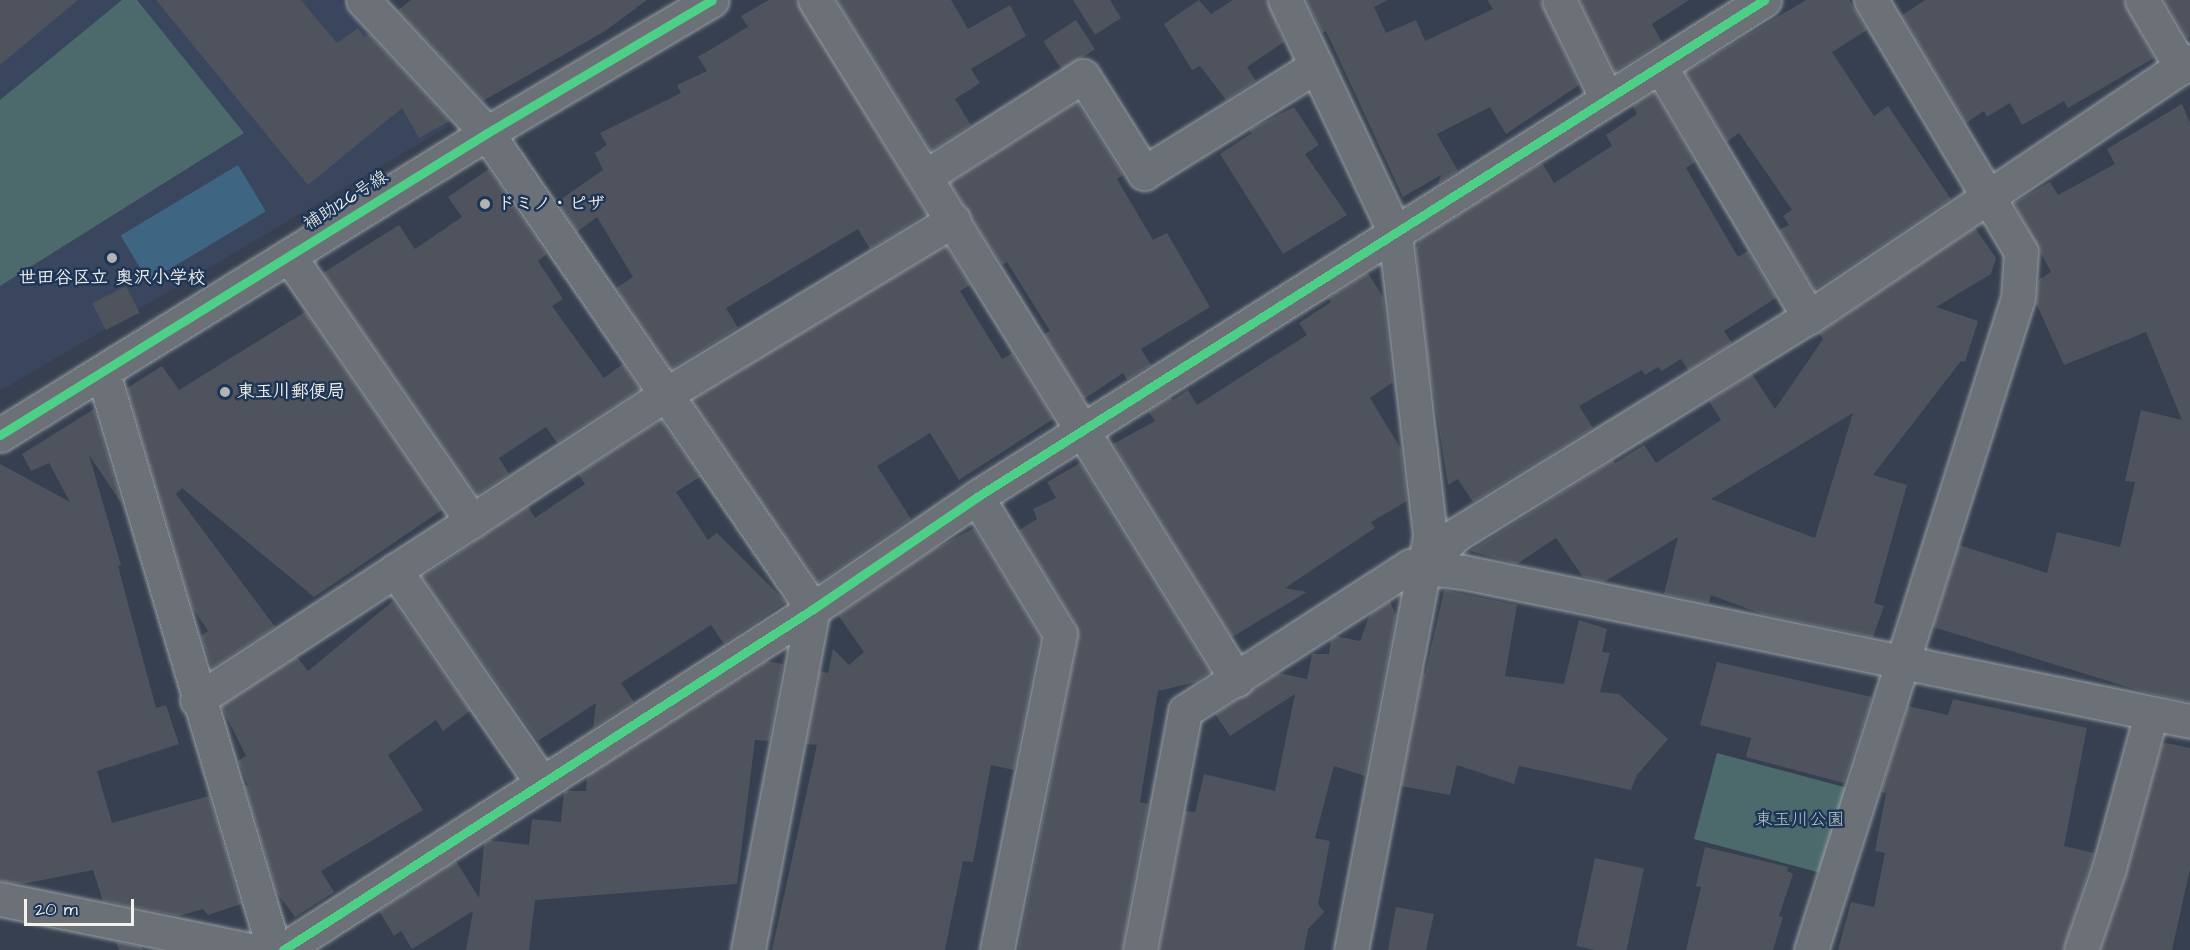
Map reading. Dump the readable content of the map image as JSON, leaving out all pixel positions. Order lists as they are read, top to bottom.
{
  "streets": {
    "street": ["補助126号線"]
  },
  "parks": ["東玉川公園"],
  "places": ["ドミノ・ピザ", "世田谷区立 奥沢小学校", "東玉川郵便局"],
  "scale_bar": "20 m"
}
